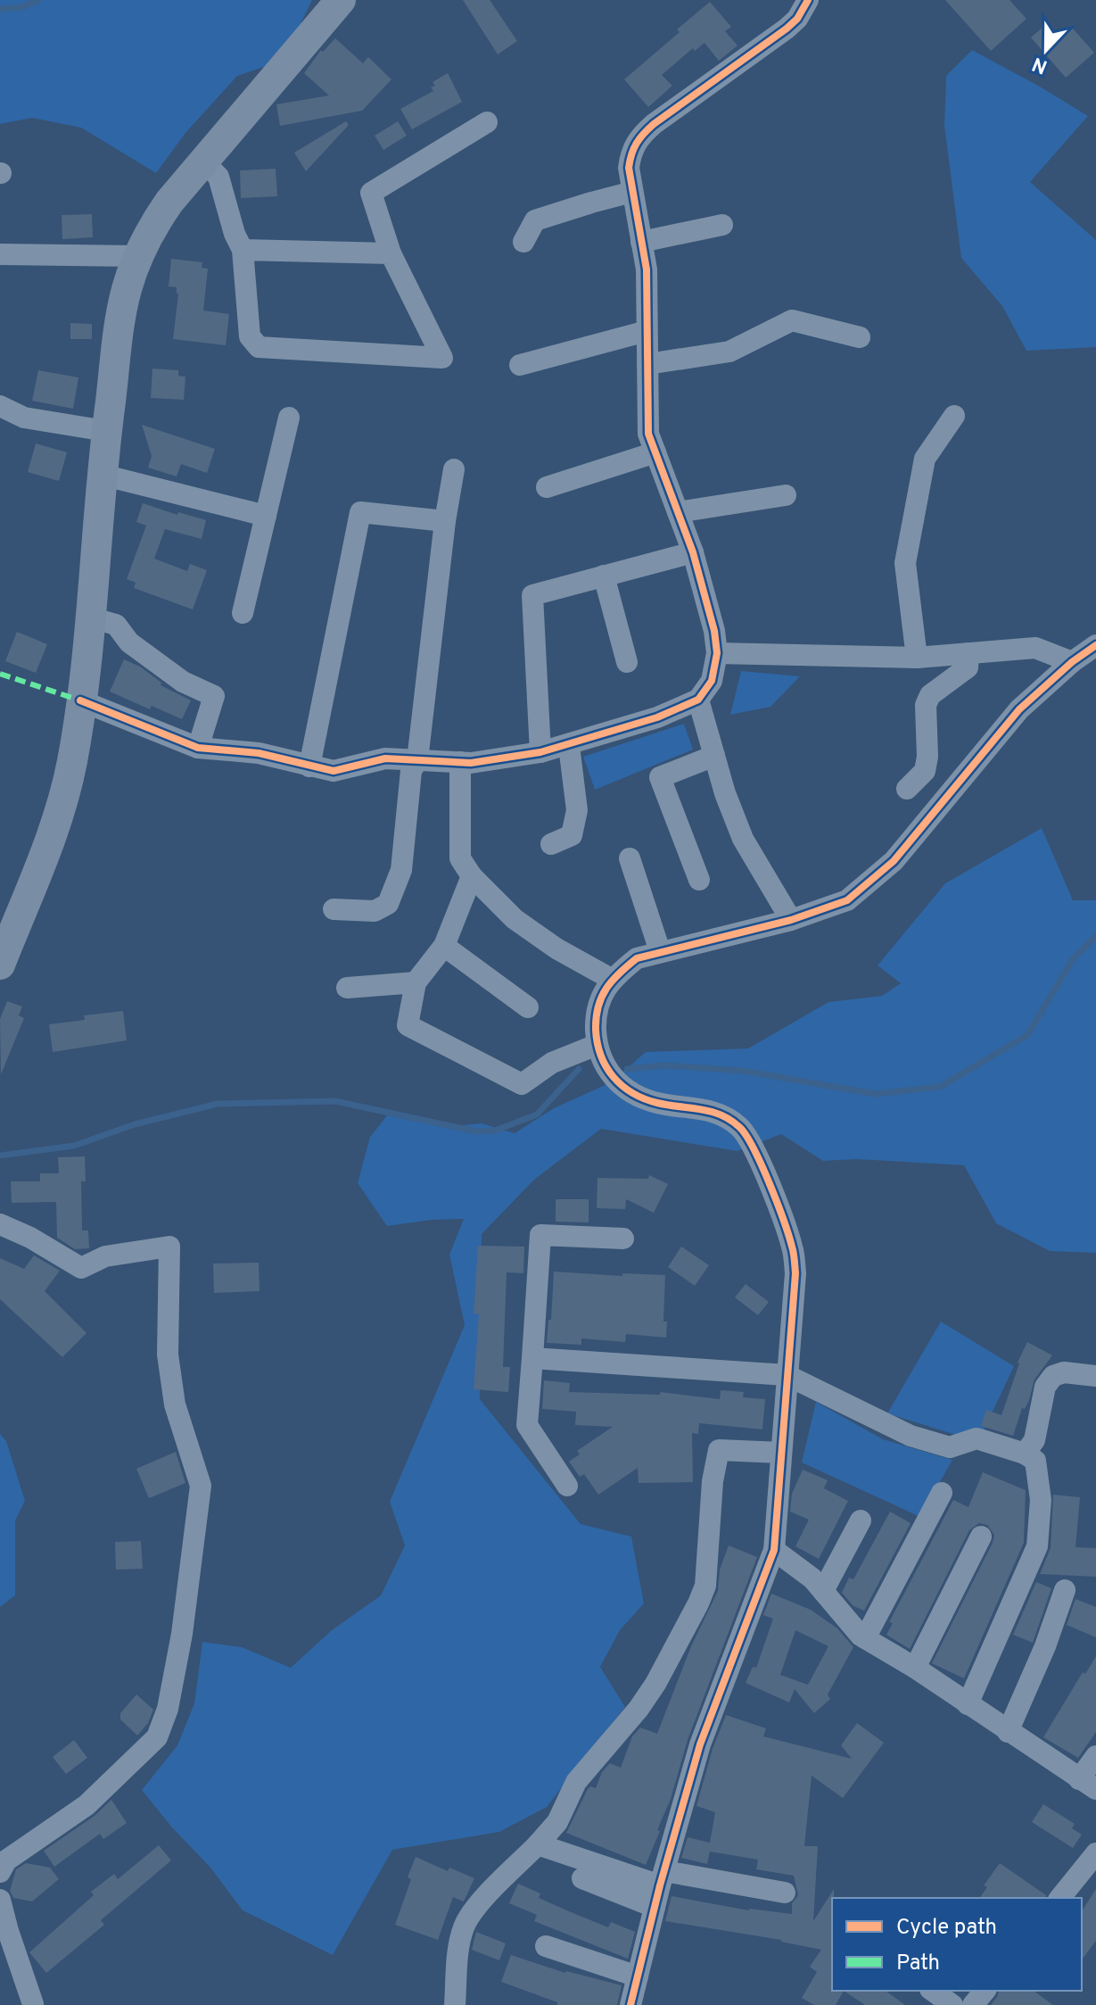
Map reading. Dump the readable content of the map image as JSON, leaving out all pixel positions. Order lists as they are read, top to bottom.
{
  "legend": ["Cycle path", "Path"],
  "north": "bottom"
}
